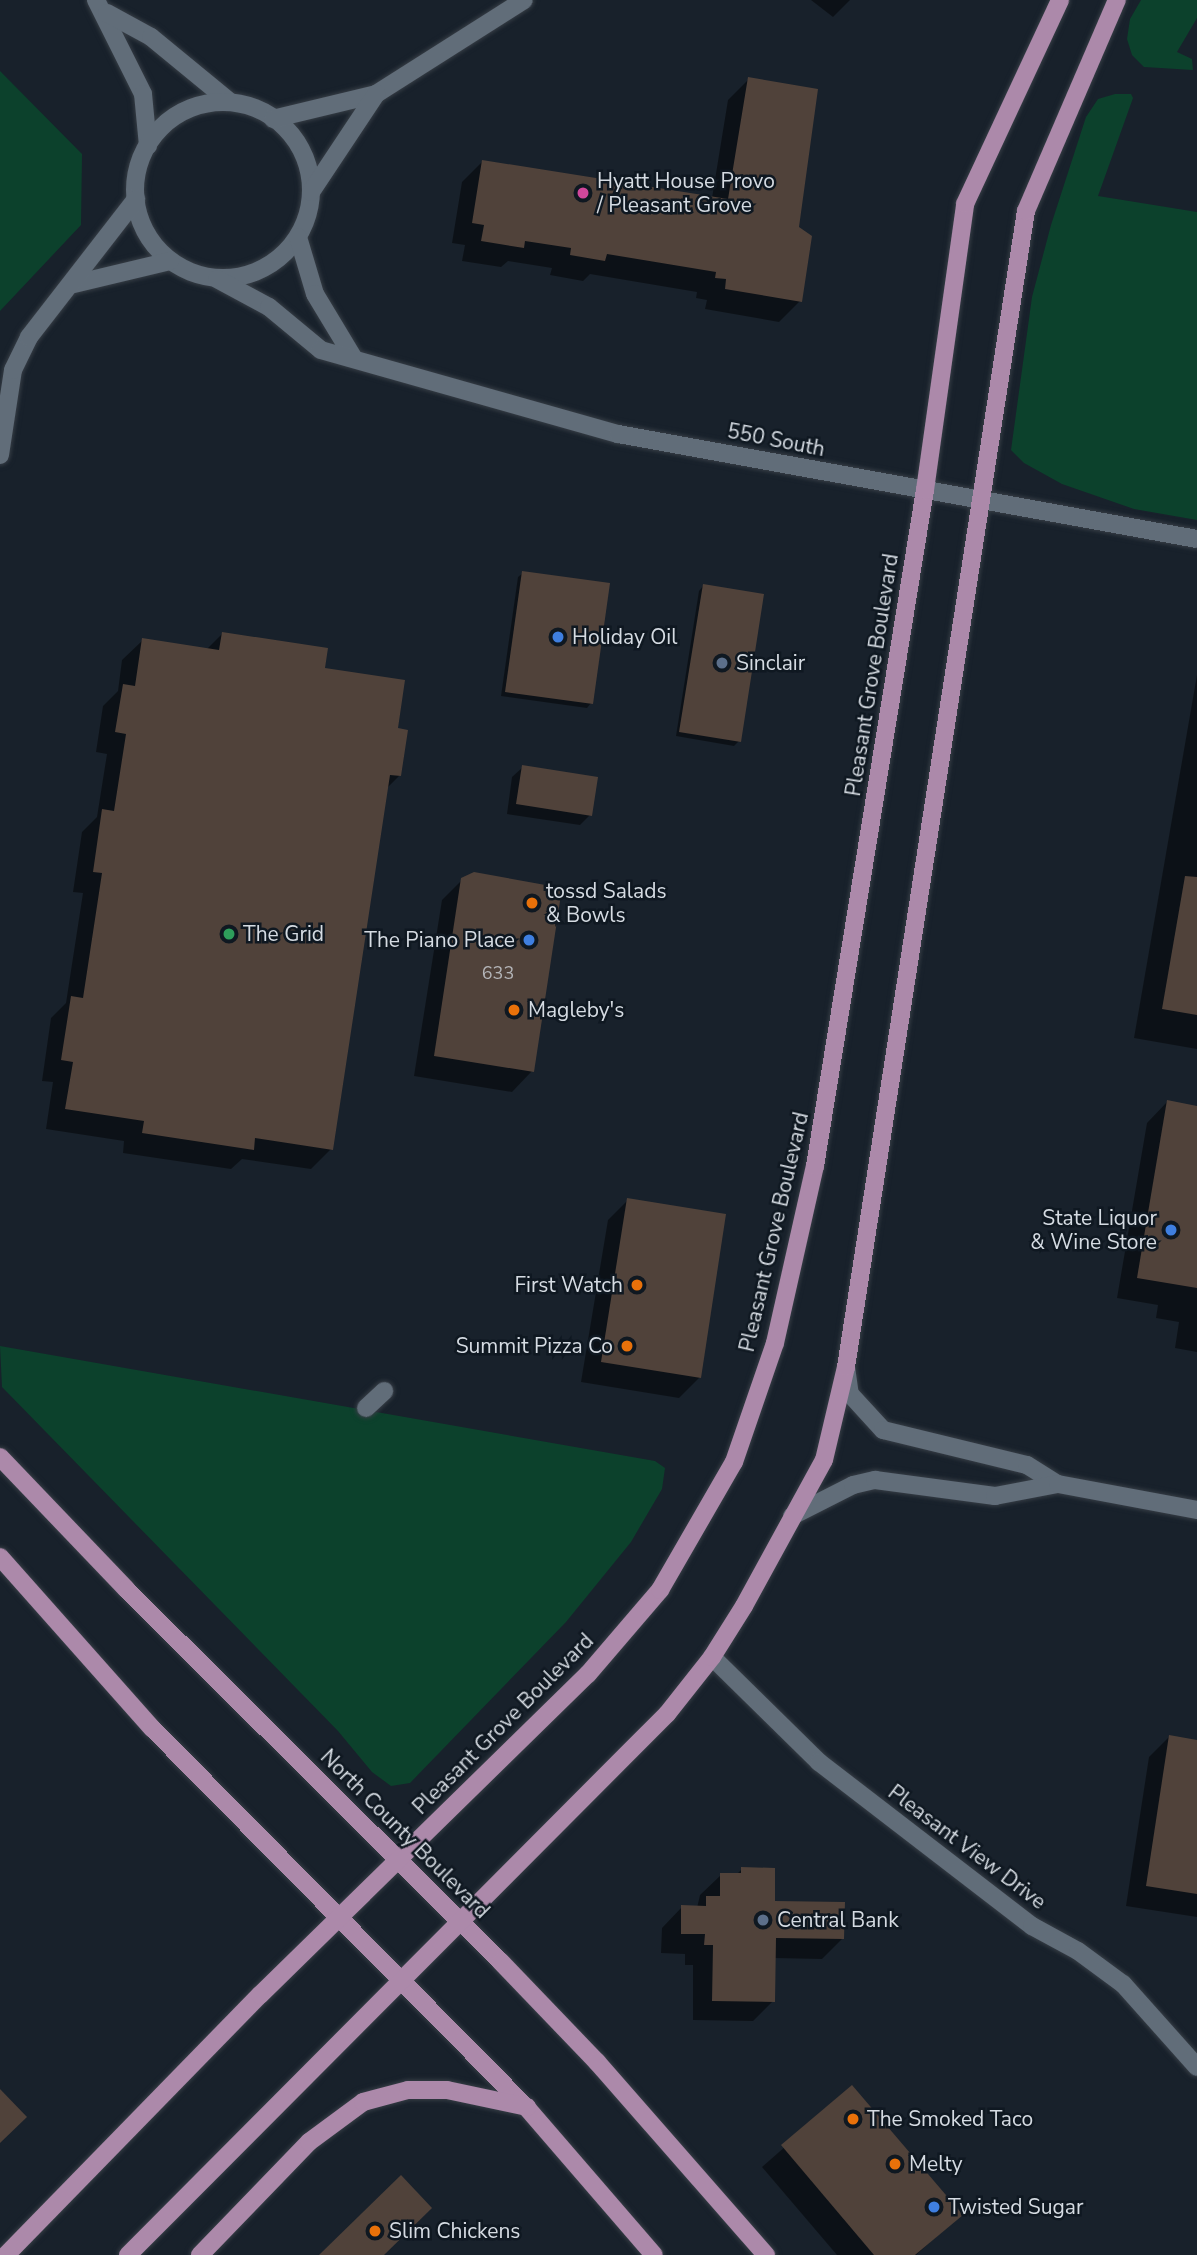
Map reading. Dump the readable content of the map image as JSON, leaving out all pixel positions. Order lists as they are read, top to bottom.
{
  "streets": {
    "main road": ["Pleasant Grove Boulevard", "North County Boulevard"],
    "street": ["550 South", "Pleasant View Drive"]
  },
  "crossings": [
    ["550 South", "Pleasant Grove Boulevard"],
    ["Pleasant Grove Boulevard", "North County Boulevard"]
  ],
  "places": [
    "Hyatt House Provo / Pleasant Grove",
    "Holiday Oil",
    "Sinclair",
    "tossd Salads & Bowls",
    "The Grid",
    "The Piano Place",
    "Magleby's",
    "State Liquor & Wine Store",
    "First Watch",
    "Summit Pizza Co",
    "Central Bank",
    "The Smoked Taco",
    "Melty",
    "Twisted Sugar",
    "Slim Chickens"
  ],
  "house_numbers": ["633"]
}
